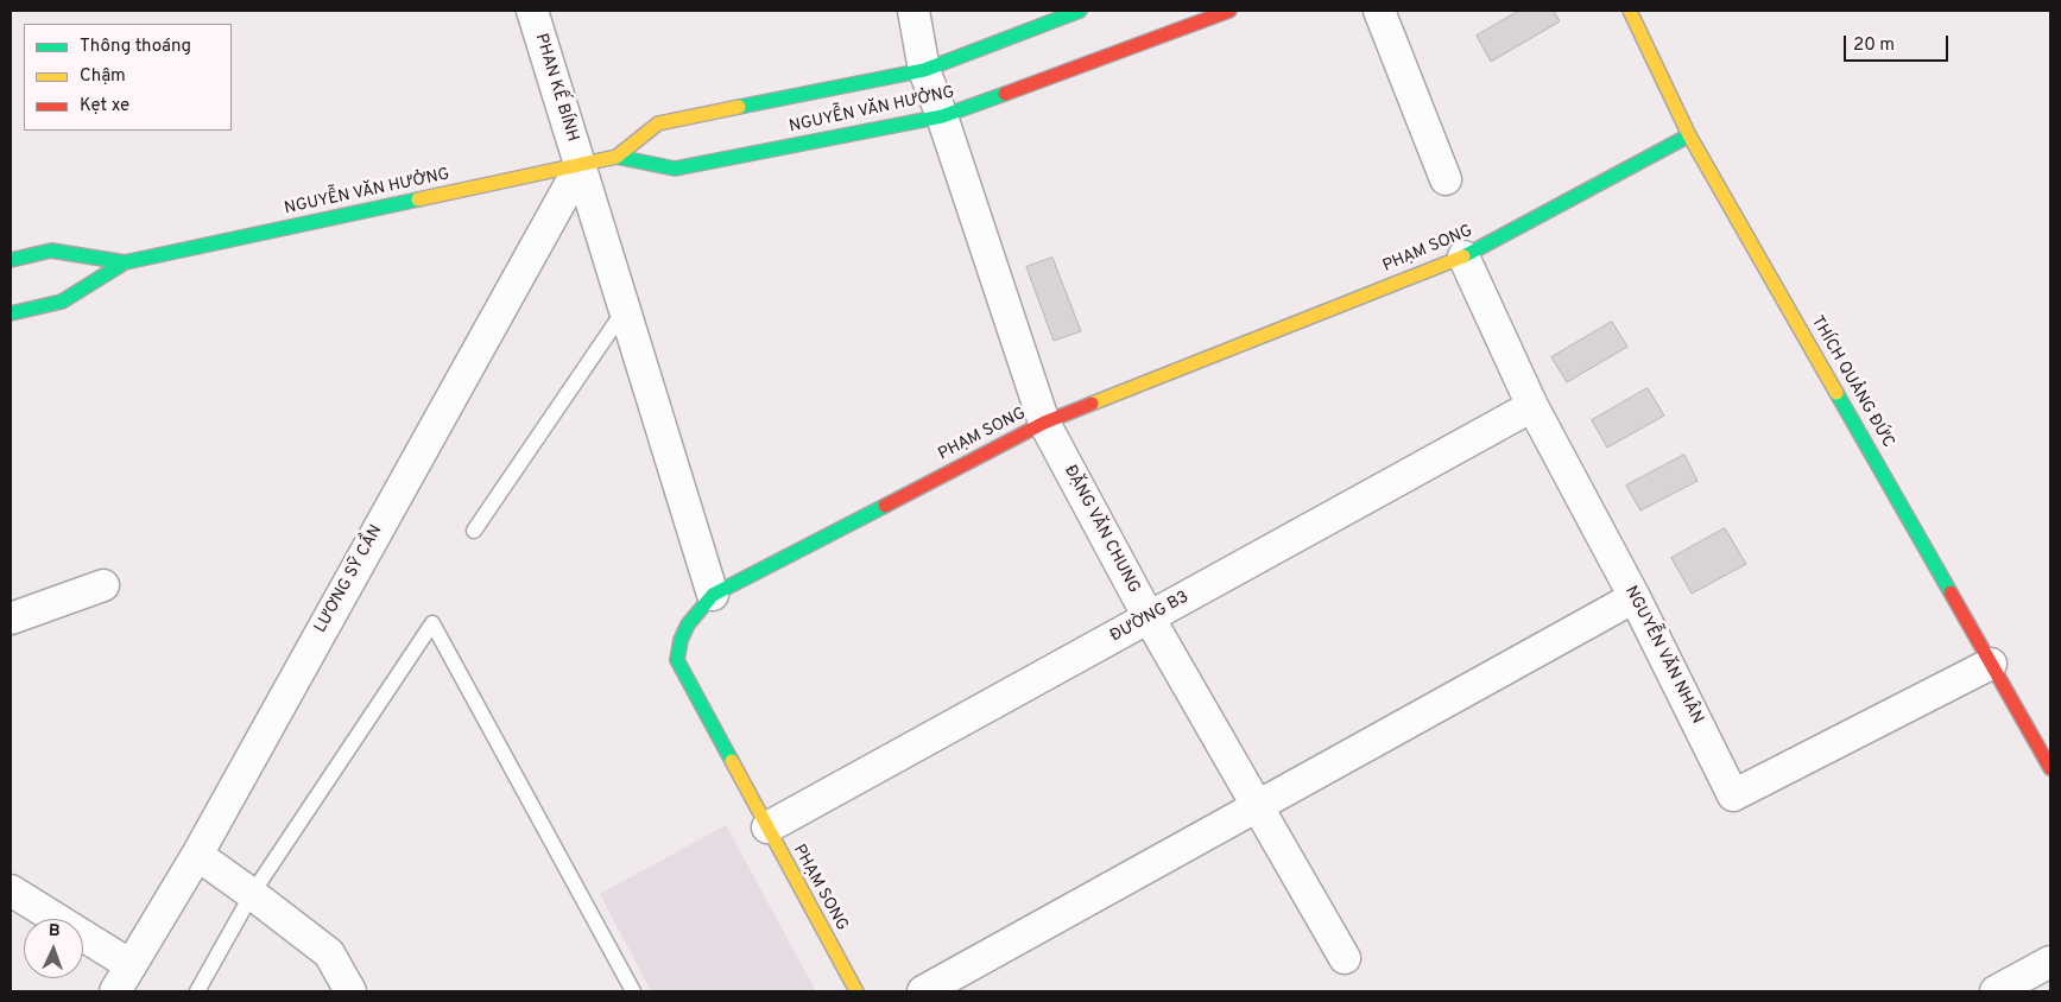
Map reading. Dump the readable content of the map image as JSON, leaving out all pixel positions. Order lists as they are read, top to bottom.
{
  "streets": {
    "street": [
      "PHAN KẾ BÍNH",
      "NGUYỄN VĂN HƯỞNG",
      "PHẠM SONG",
      "THÍCH QUẢNG ĐỨC",
      "ĐẶNG VĂN CHUNG",
      "LƯƠNG SỸ CẦN",
      "ĐƯỜNG B3",
      "NGUYỄN VĂN NHÂN"
    ]
  },
  "crossings": [
    ["PHAN KẾ BÍNH", "NGUYỄN VĂN HƯỞNG"],
    ["PHAN KẾ BÍNH", "PHẠM SONG"],
    ["PHAN KẾ BÍNH", "LƯƠNG SỸ CẦN"],
    ["NGUYỄN VĂN HƯỞNG", "ĐẶNG VĂN CHUNG"],
    ["NGUYỄN VĂN HƯỞNG", "LƯƠNG SỸ CẦN"],
    ["PHẠM SONG", "THÍCH QUẢNG ĐỨC"],
    ["PHẠM SONG", "ĐẶNG VĂN CHUNG"],
    ["PHẠM SONG", "ĐƯỜNG B3"],
    ["PHẠM SONG", "NGUYỄN VĂN NHÂN"],
    ["THÍCH QUẢNG ĐỨC", "NGUYỄN VĂN NHÂN"],
    ["ĐẶNG VĂN CHUNG", "ĐƯỜNG B3"],
    ["ĐƯỜNG B3", "NGUYỄN VĂN NHÂN"]
  ],
  "legend": ["Thông thoáng", "Chậm", "Kẹt xe"],
  "scale_bar": "20 m",
  "north": "top"
}
